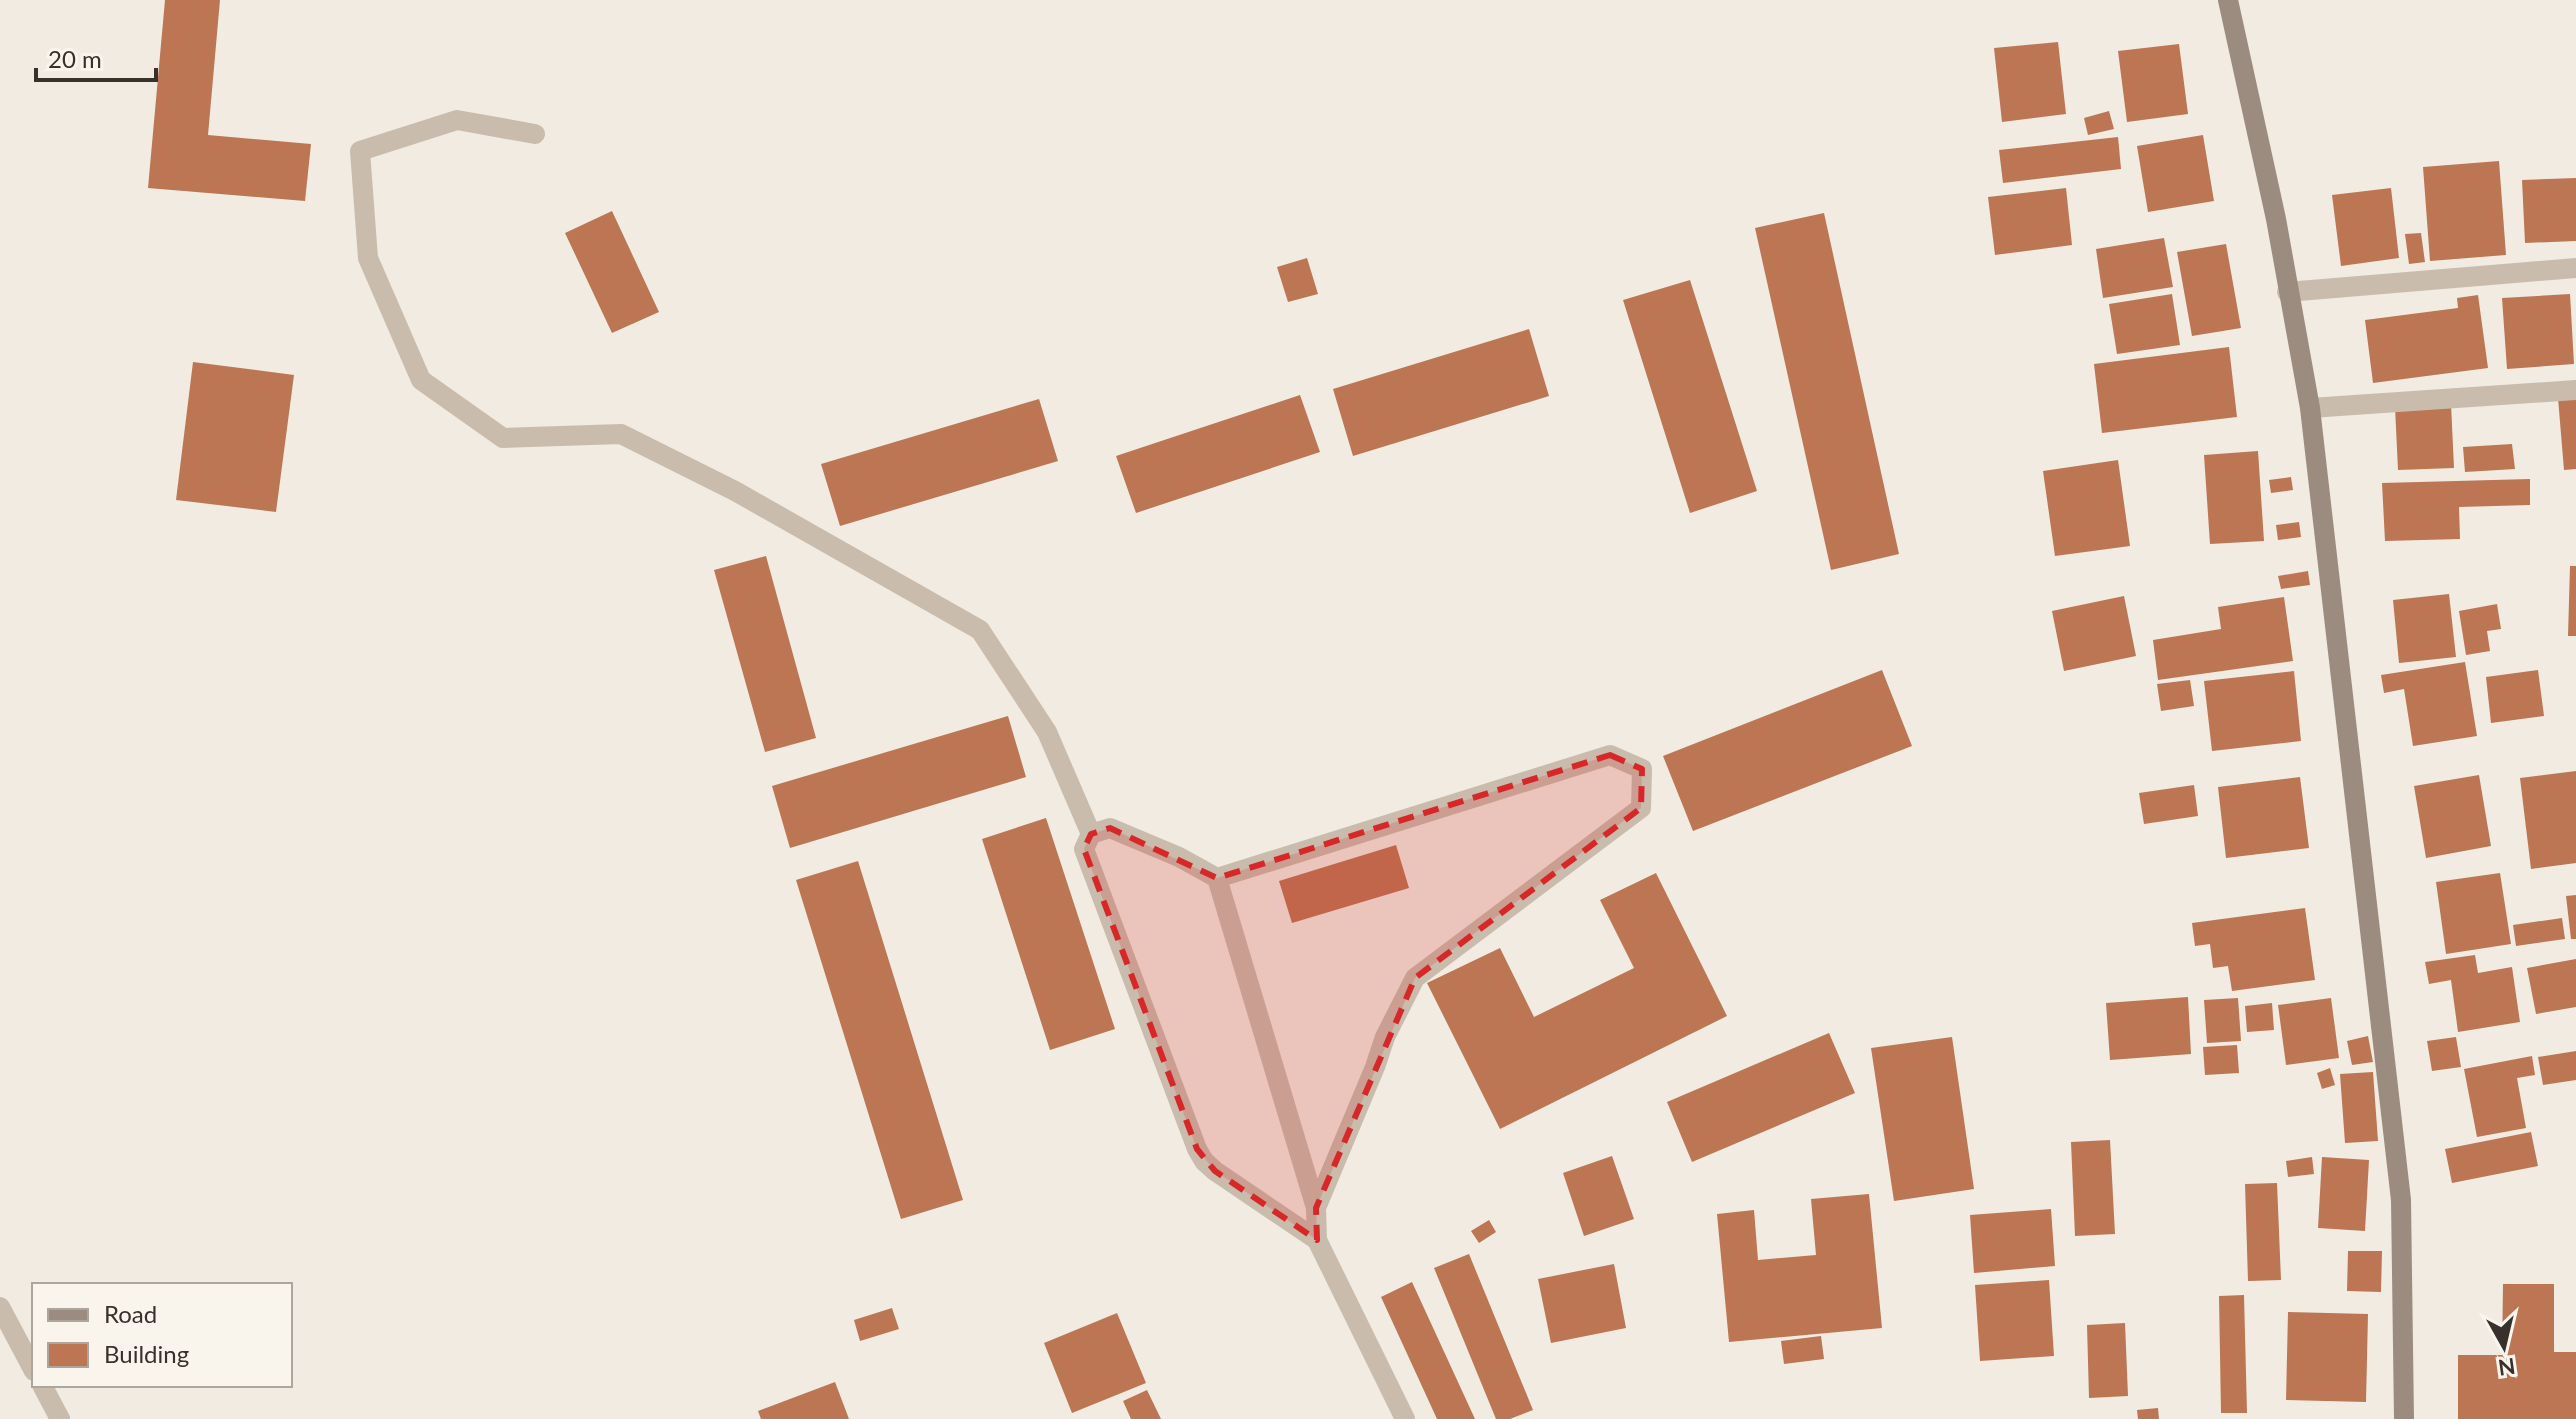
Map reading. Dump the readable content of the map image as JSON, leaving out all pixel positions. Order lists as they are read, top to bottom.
{
  "legend": ["Road", "Building"],
  "scale_bar": "20 m",
  "north": "bottom"
}
